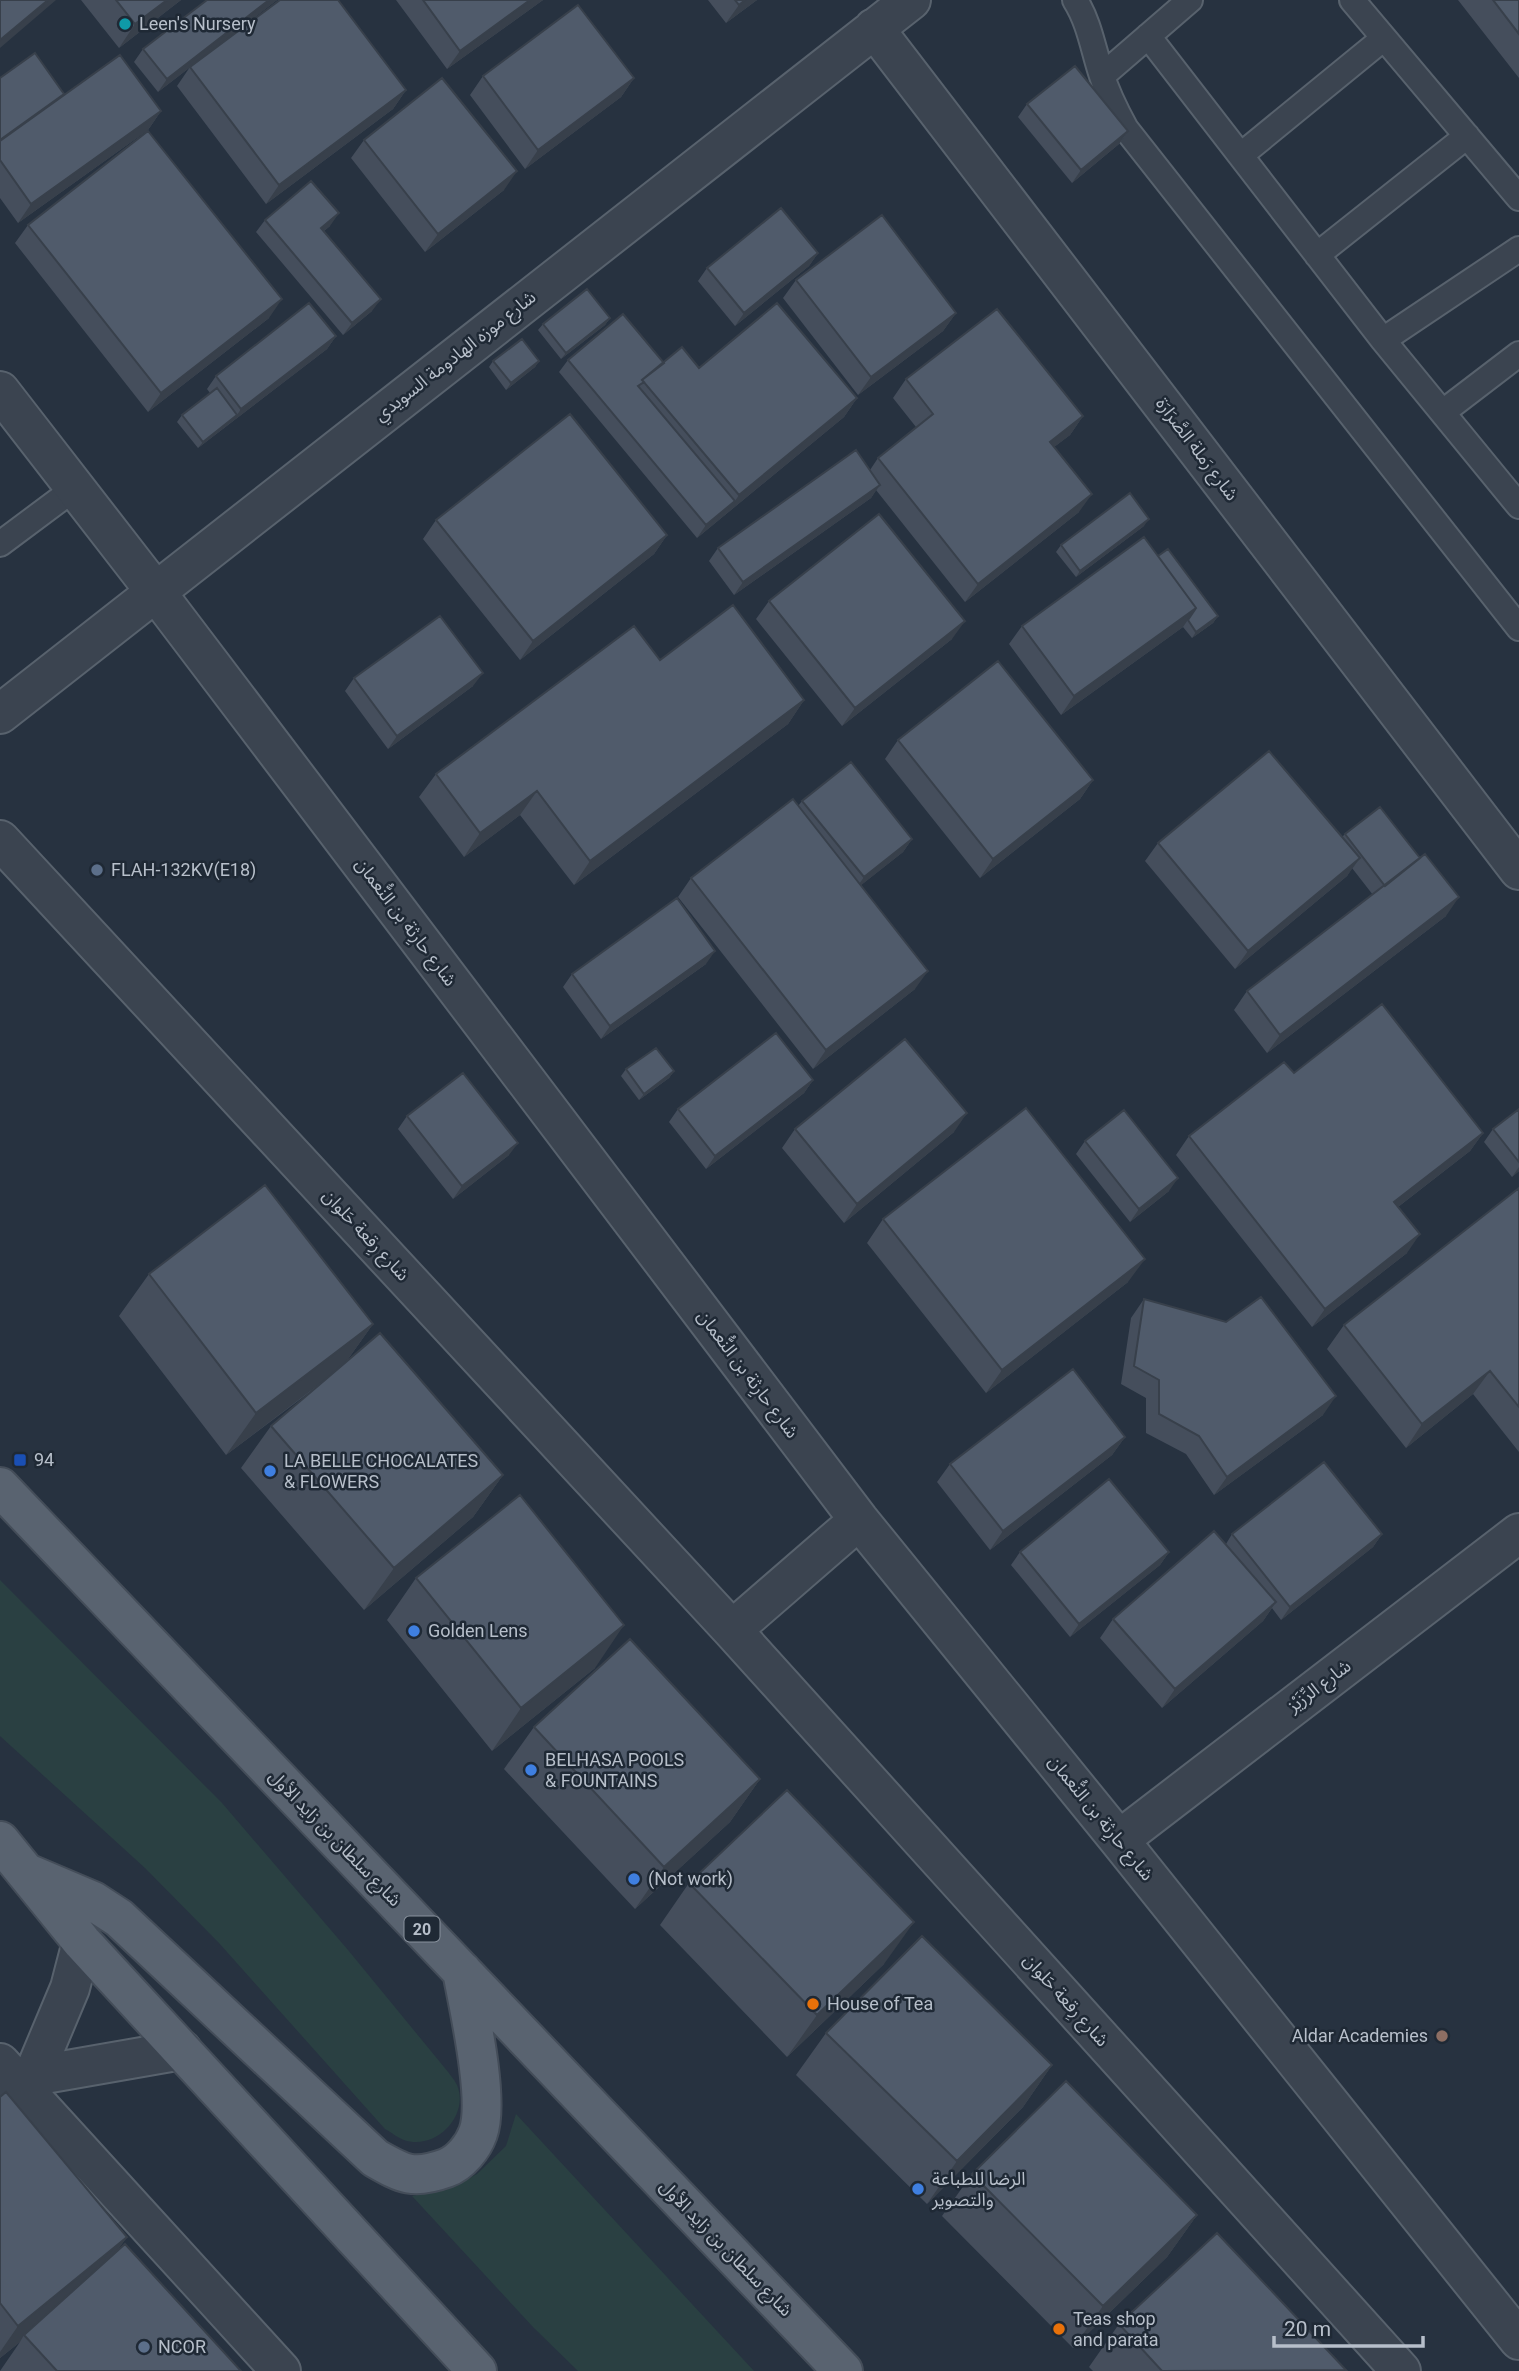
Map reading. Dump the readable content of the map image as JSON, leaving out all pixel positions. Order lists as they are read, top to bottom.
{
  "streets": {
    "main road": ["شارع سلطان بن زايد الأول", "20"],
    "street": [
      "شارع موزه الهادومة السويدي",
      "شارع رَملة الصَّرَارَة",
      "شارع حارِثة بن النُّعمان",
      "شارع رِقعة حَلوان",
      "شارع الرِّزَيْز"
    ]
  },
  "crossings": [
    ["شارع موزه الهادومة السويدي", "شارع رَملة الصَّرَارَة"],
    ["شارع موزه الهادومة السويدي", "شارع حارِثة بن النُّعمان"],
    ["شارع حارِثة بن النُّعمان", "شارع الرِّزَيْز"]
  ],
  "places": {
    "other": [
      "Leen's Nursery",
      "FLAH-132KV(E18)",
      "LA BELLE CHOCALATES & FLOWERS",
      "Golden Lens",
      "BELHASA POOLS & FOUNTAINS",
      "(Not work)",
      "House of Tea",
      "Aldar Academies",
      "الرضا للطباعة والتصوير",
      "Teas shop and parata",
      "NCOR"
    ],
    "transit": ["94"]
  },
  "scale_bar": "20 m"
}
